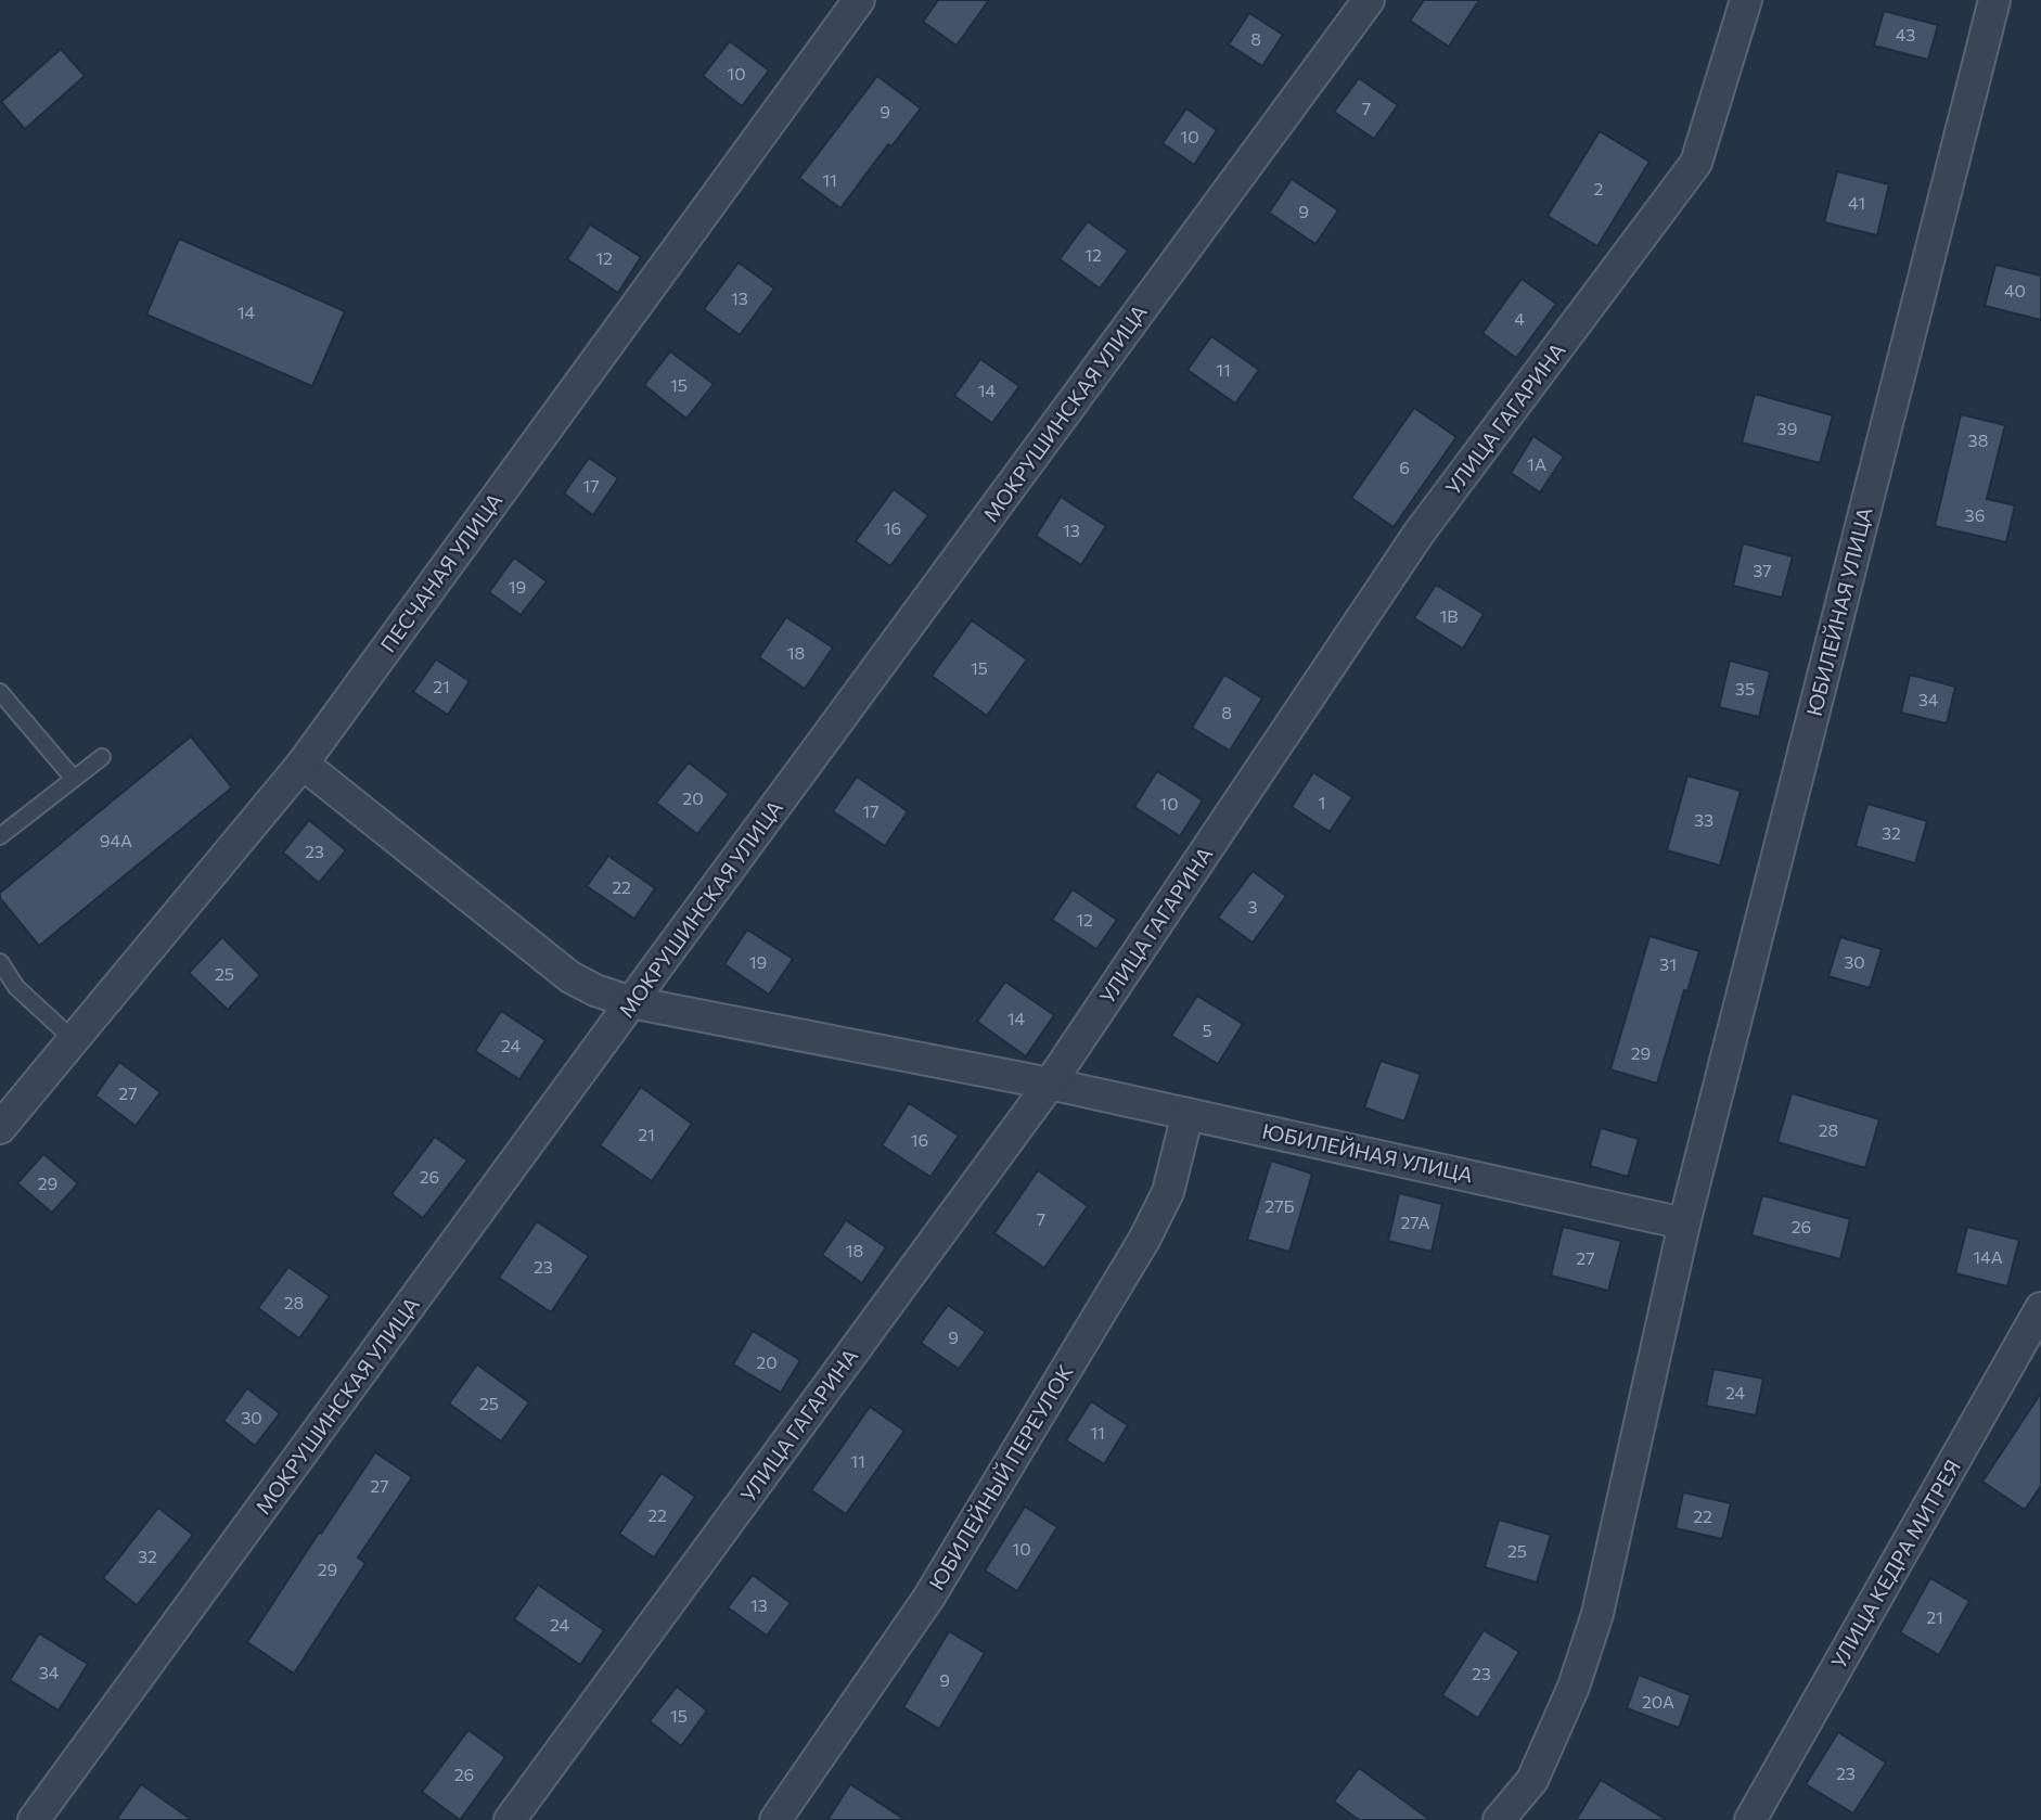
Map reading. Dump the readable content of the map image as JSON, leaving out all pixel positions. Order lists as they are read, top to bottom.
{
  "streets": {
    "street": [
      "МОКРУШИНСКАЯ УЛИЦА",
      "УЛИЦА ГАГАРИНА",
      "ПЕСЧАНАЯ УЛИЦА",
      "ЮБИЛЕЙНАЯ УЛИЦА",
      "ЮБИЛЕЙНЫЙ ПЕРЕУЛОК",
      "УЛИЦА КЕДРА МИТРЕЯ"
    ]
  },
  "crossings": [
    ["МОКРУШИНСКАЯ УЛИЦА", "ЮБИЛЕЙНАЯ УЛИЦА"],
    ["УЛИЦА ГАГАРИНА", "ЮБИЛЕЙНАЯ УЛИЦА"],
    ["ПЕСЧАНАЯ УЛИЦА", "ЮБИЛЕЙНАЯ УЛИЦА"],
    ["ЮБИЛЕЙНАЯ УЛИЦА", "ЮБИЛЕЙНЫЙ ПЕРЕУЛОК"]
  ],
  "house_numbers": [
    "43",
    "8",
    "10",
    "7",
    "9",
    "10",
    "11",
    "2",
    "41",
    "9",
    "12",
    "12",
    "40",
    "13",
    "14",
    "4",
    "11",
    "15",
    "14",
    "39",
    "38",
    "1А",
    "6",
    "17",
    "36",
    "16",
    "13",
    "37",
    "19",
    "1В",
    "18",
    "15",
    "21",
    "35",
    "34",
    "8",
    "20",
    "1",
    "10",
    "17",
    "33",
    "32",
    "94А",
    "23",
    "22",
    "3",
    "12",
    "19",
    "30",
    "31",
    "25",
    "14",
    "5",
    "24",
    "29",
    "27",
    "28",
    "21",
    "16",
    "26",
    "29",
    "27Б",
    "7",
    "27А",
    "26",
    "18",
    "14А",
    "27",
    "23",
    "28",
    "9",
    "20",
    "24",
    "25",
    "30",
    "11",
    "11",
    "27",
    "22",
    "22",
    "10",
    "25",
    "32",
    "29",
    "13",
    "21",
    "24",
    "34",
    "23",
    "9",
    "20А",
    "15",
    "23",
    "26"
  ]
}
